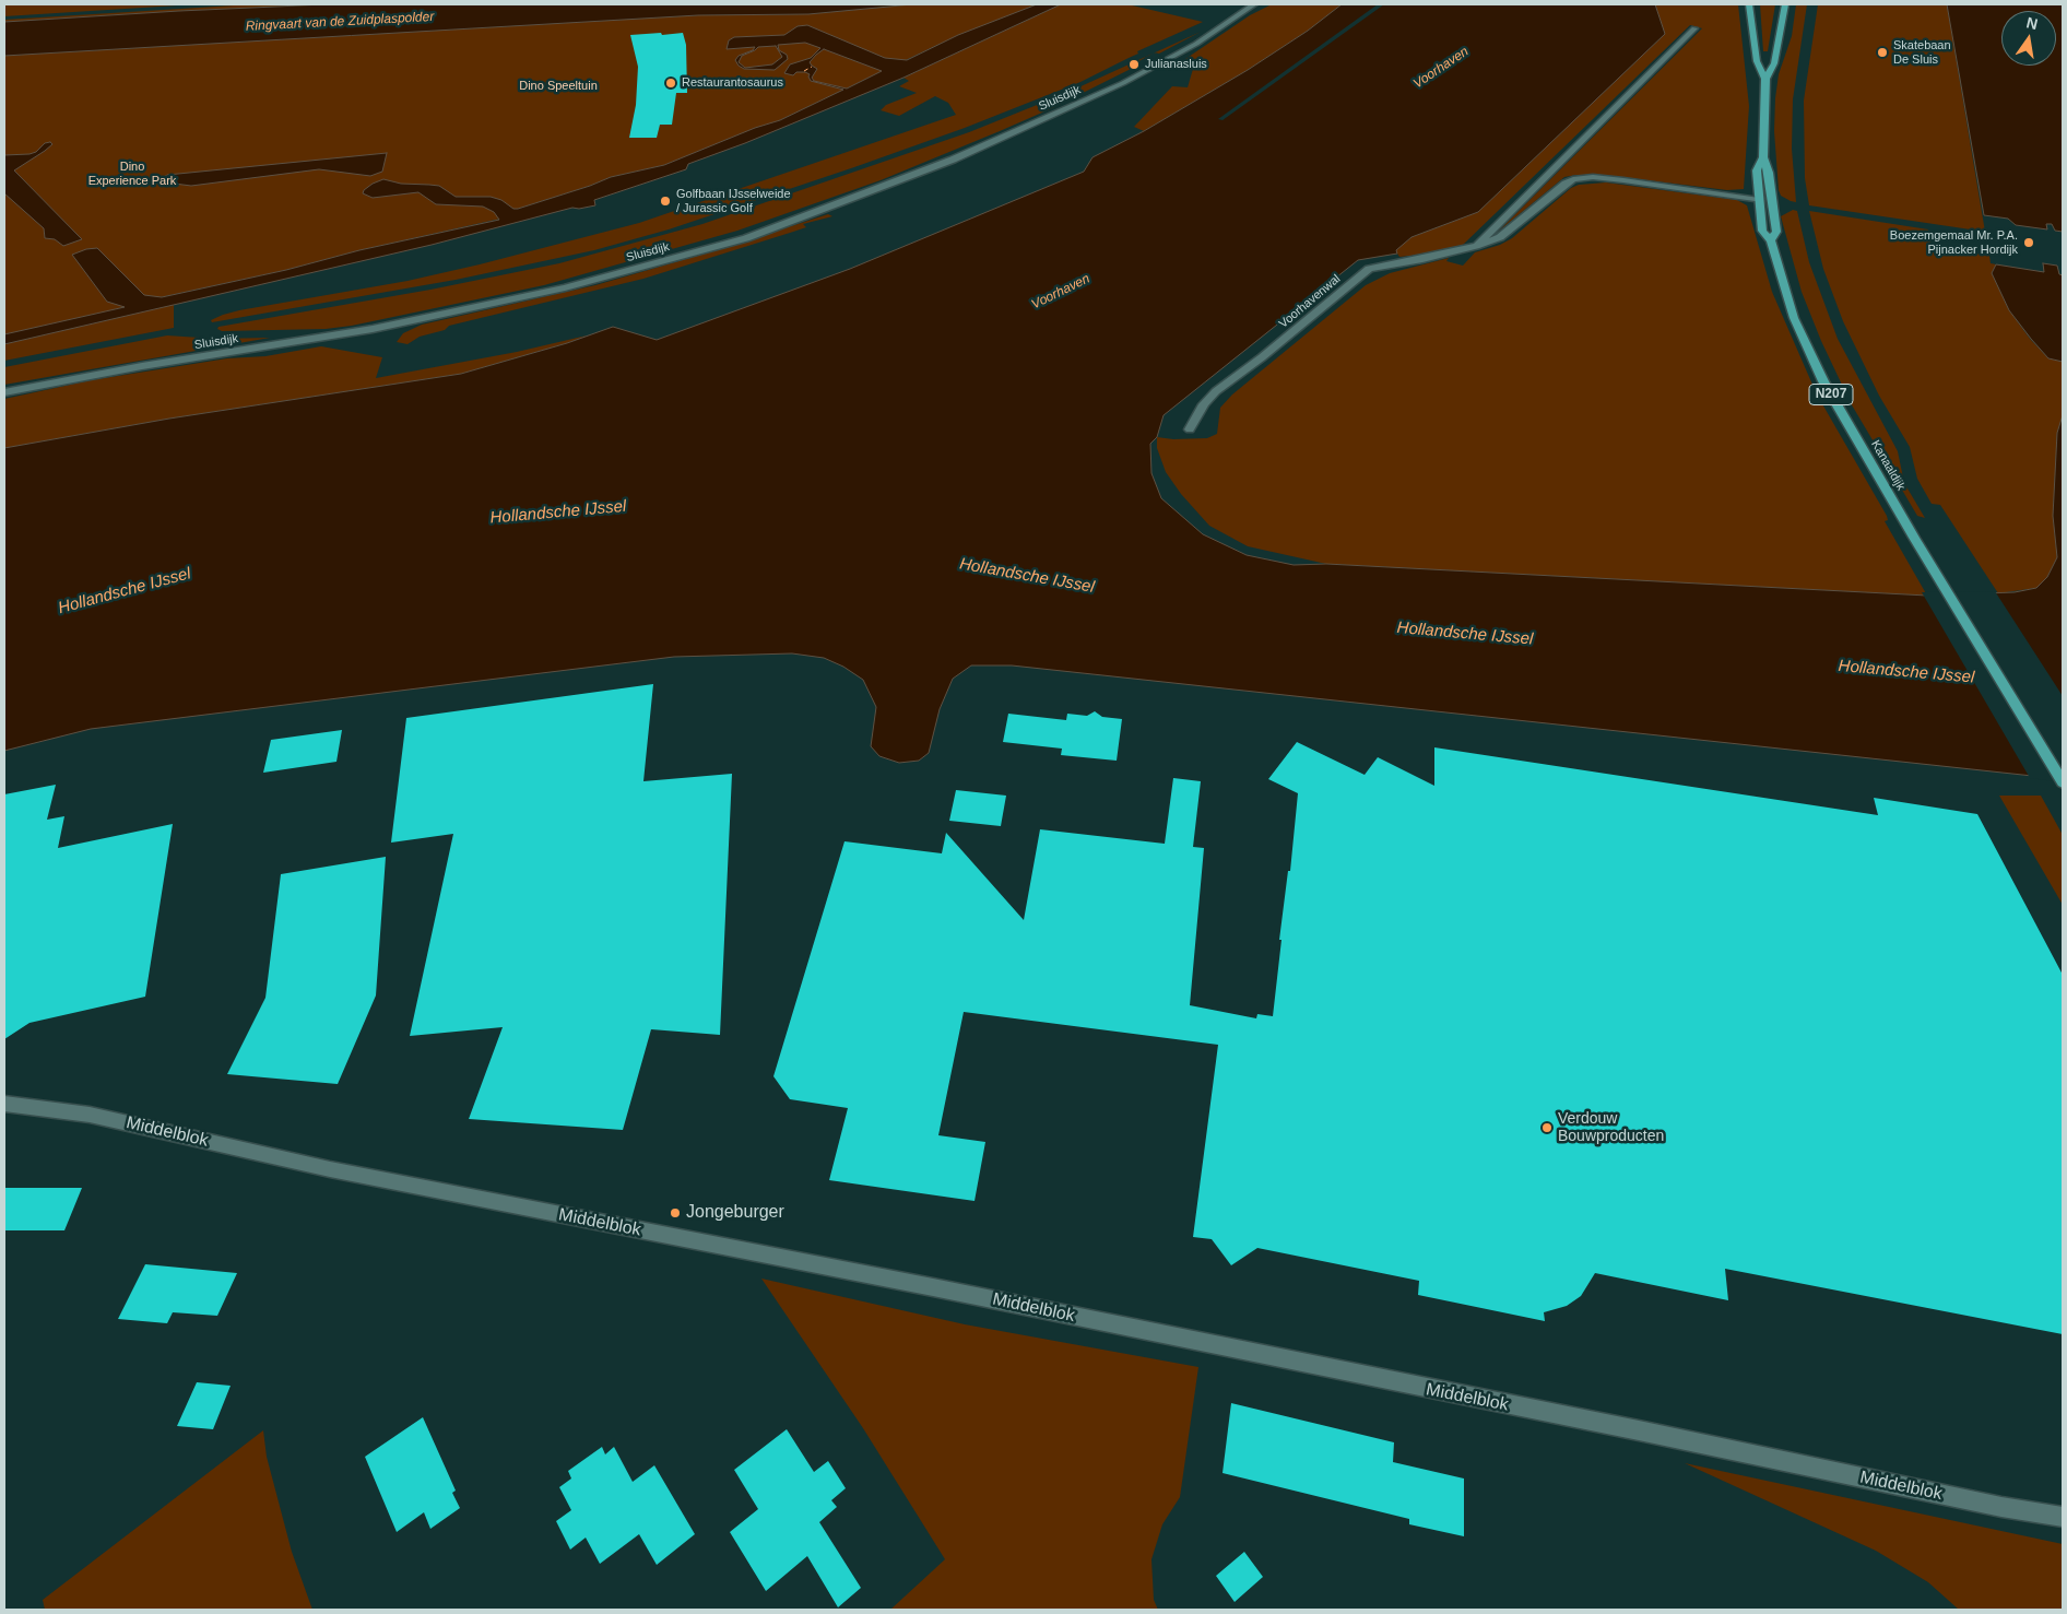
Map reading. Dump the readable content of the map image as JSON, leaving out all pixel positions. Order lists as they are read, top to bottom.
{
  "streets": {
    "main road": ["N207", "Kanaaldijk"],
    "street": ["Sluisdijk", "Voorhavenwal", "Middelblok"]
  },
  "crossings": [
    ["Voorhavenwal", "Kanaaldijk"]
  ],
  "water": ["Ringvaart van de Zuidplaspolder", "Voorhaven", "Hollandsche IJssel"],
  "parks": ["Dino Speeltuin", "Dino Experience Park"],
  "places": [
    "Skatebaan De Sluis",
    "Julianasluis",
    "Restaurantosaurus",
    "Golfbaan IJsselweide / Jurassic Golf",
    "Boezemgemaal Mr. P.A. Pijnacker Hordijk",
    "Verdouw Bouwproducten",
    "Jongeburger"
  ],
  "north": "top"
}
